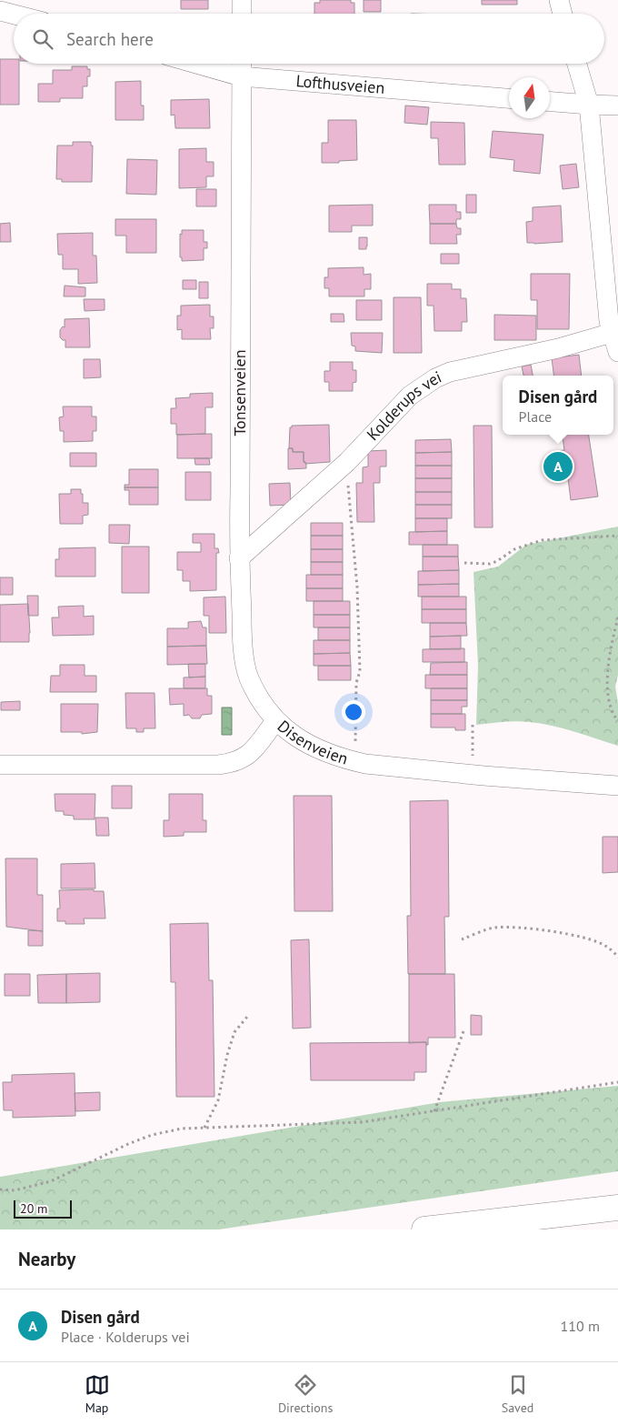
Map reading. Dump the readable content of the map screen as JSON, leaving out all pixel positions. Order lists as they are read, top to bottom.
{
  "streets": {
    "street": [
      "Lofthusveien",
      "Tonsenveien",
      "Kolderups vei",
      "Disenveien"
    ]
  },
  "crossings": [
    ["Lofthusveien", "Tonsenveien"],
    ["Tonsenveien", "Kolderups vei"],
    ["Tonsenveien", "Disenveien"]
  ],
  "scale_bar": "20 m",
  "north": "top",
  "page": {
    "search": "Search here",
    "popup": ["Disen gård", "Place"],
    "pins": "A",
    "scale": "20 m",
    "heading": "Nearby",
    "list": [
      {
        "mark": "A",
        "name": "Disen gård",
        "note": "Place · Kolderups vei",
        "value": "110 m"
      }
    ],
    "nav": ["Map", "Directions", "Saved"]
  }
}
